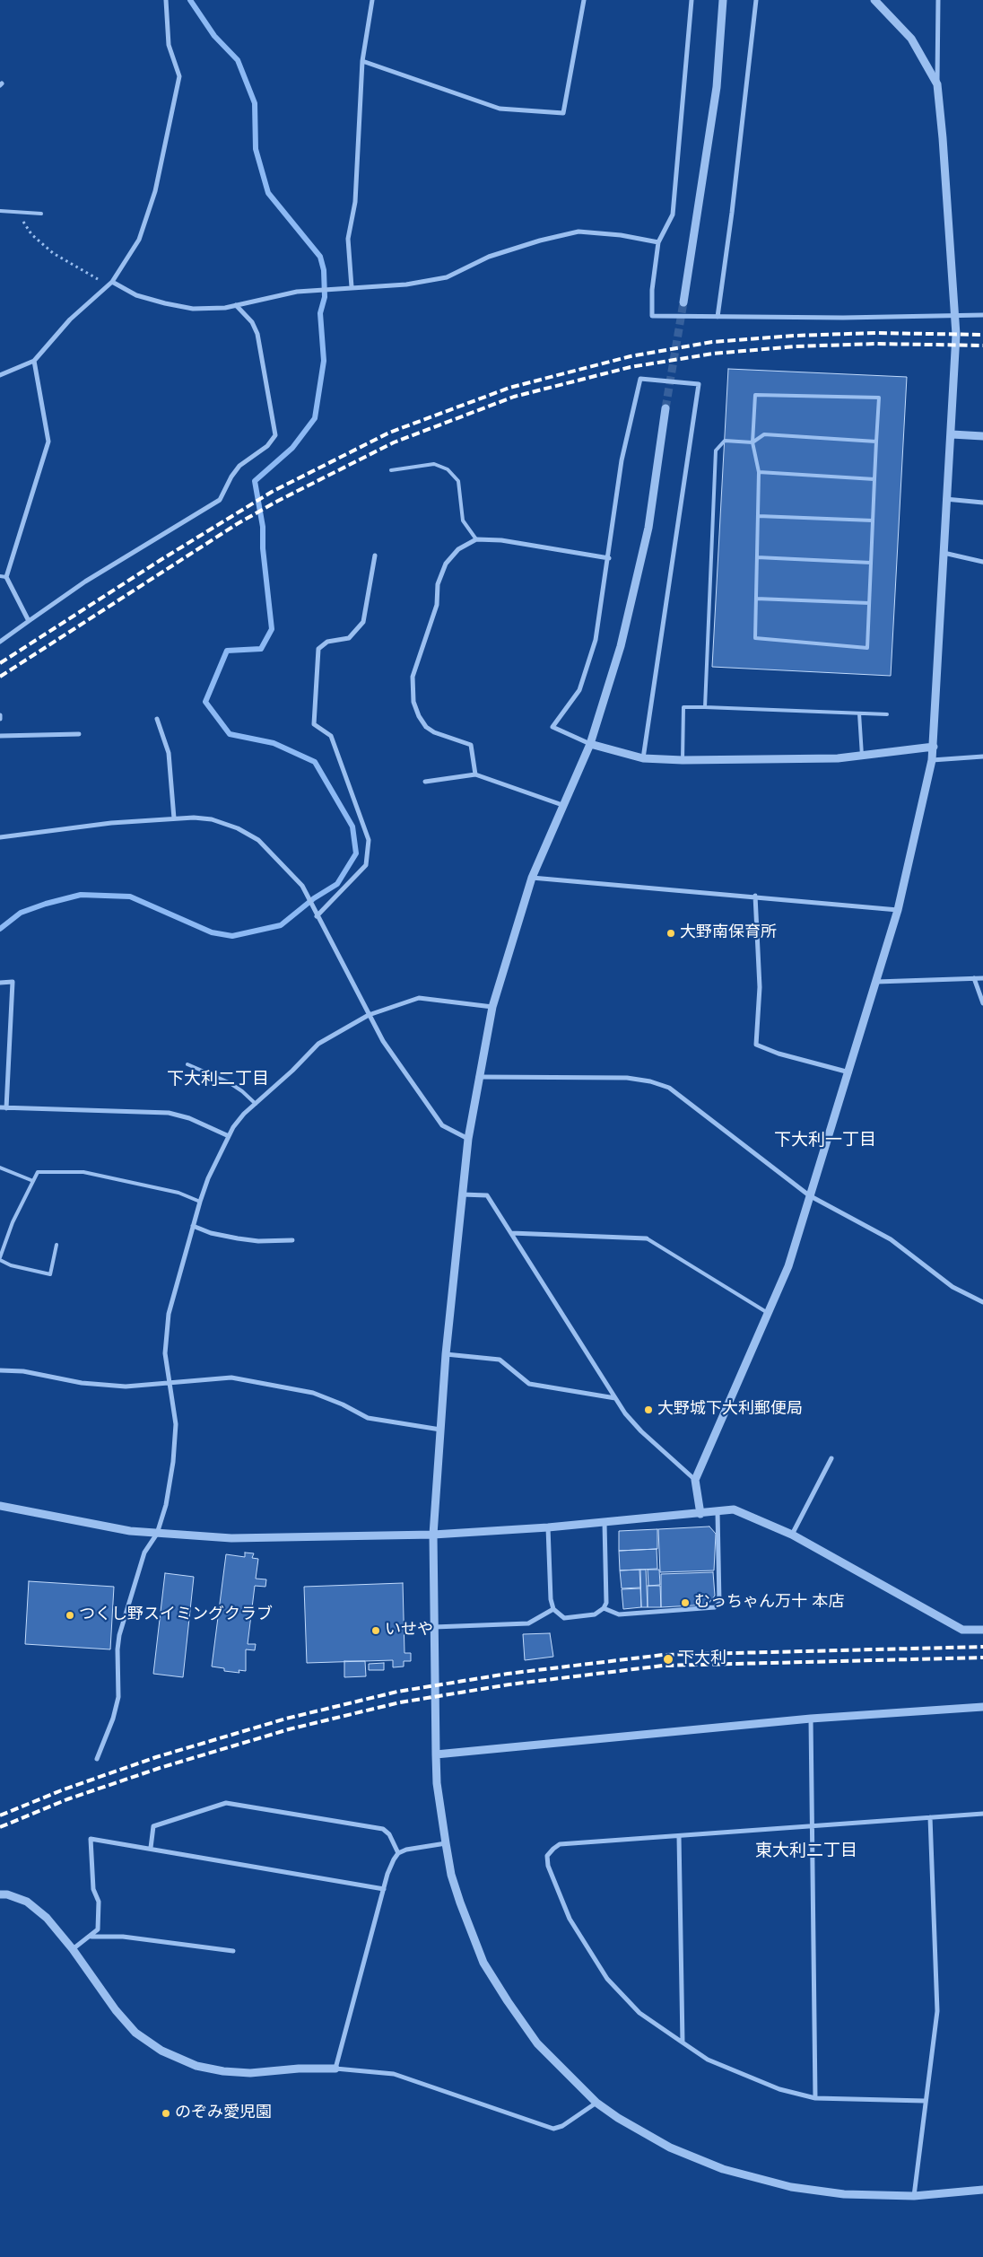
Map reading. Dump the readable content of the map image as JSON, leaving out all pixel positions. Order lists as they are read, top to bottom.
{
  "districts": ["下大利二丁目", "下大利一丁目", "東大利二丁目"],
  "places": [
    "大野南保育所",
    "大野城下大利郵便局",
    "むっちゃん万十 本店",
    "つくし野スイミングクラブ",
    "いせや",
    "下大利",
    "のぞみ愛児園"
  ]
}
